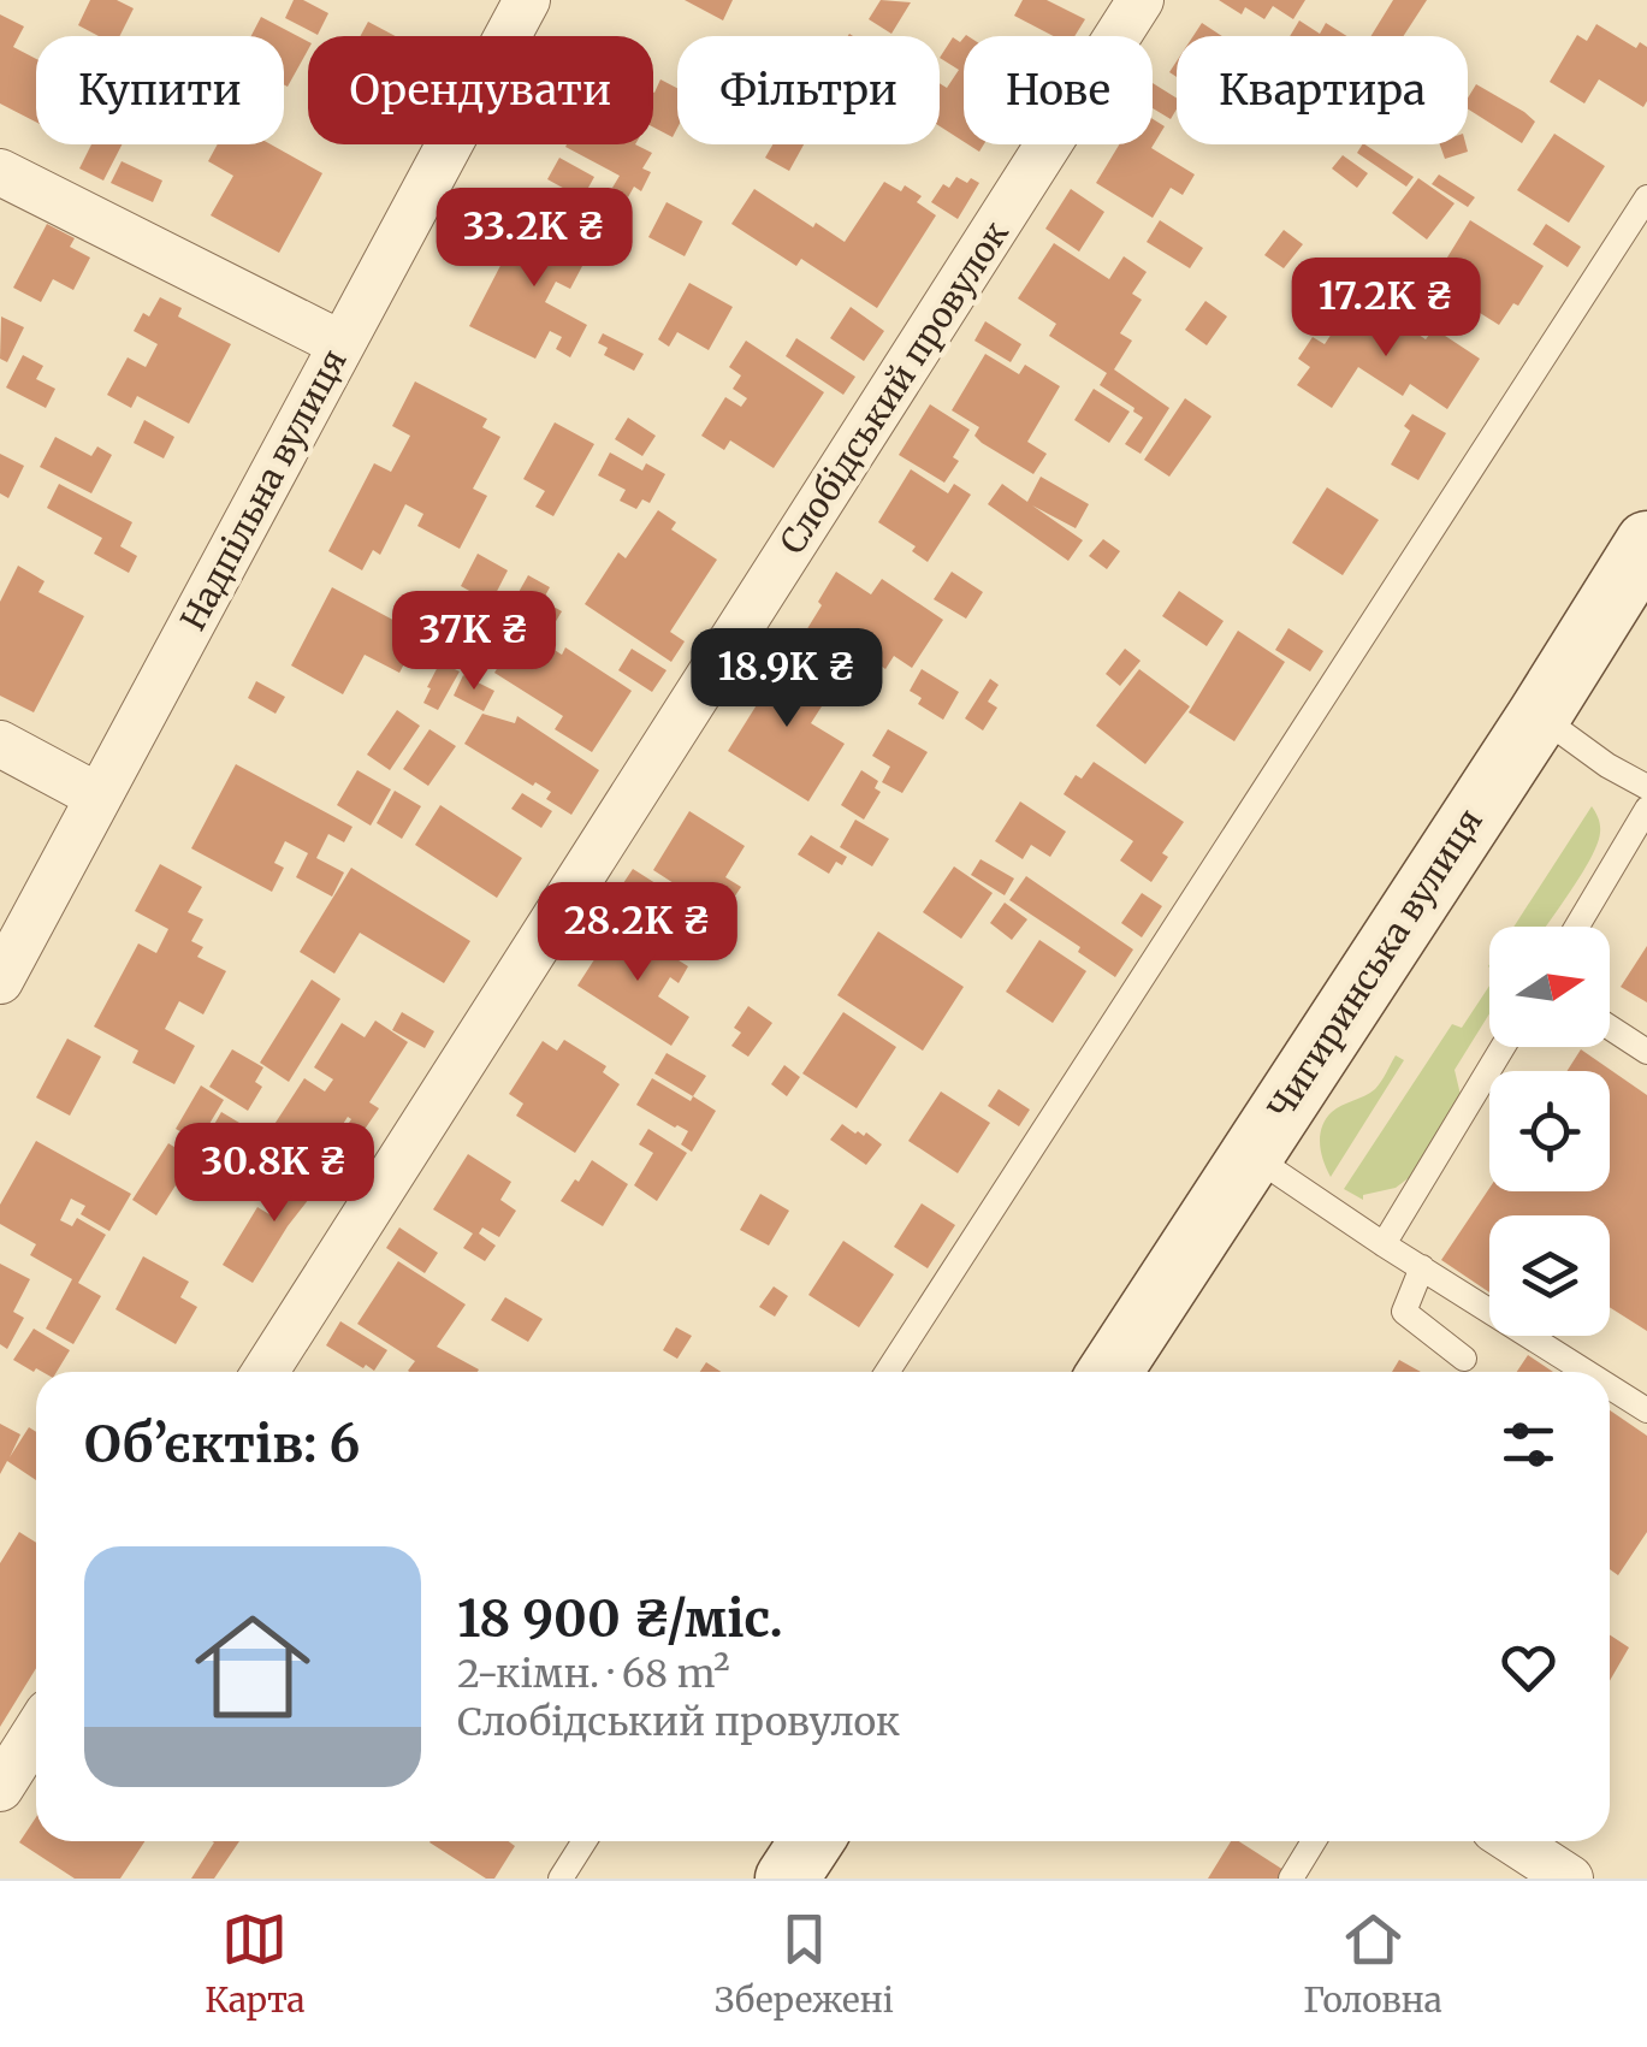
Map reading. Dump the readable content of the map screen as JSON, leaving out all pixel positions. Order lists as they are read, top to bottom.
{
  "streets": {
    "main road": ["Чигиринська вулиця"],
    "street": ["Слобідський провулок", "Надпільна вулиця"]
  },
  "north": "right",
  "page": {
    "chip": [
      "Купити",
      "Орендувати",
      "Фільтри",
      "Нове",
      "Квартира"
    ],
    "price": [
      "33.2K ₴",
      "17.2K ₴",
      "37K ₴",
      "18.9K ₴",
      "28.2K ₴",
      "30.8K ₴"
    ],
    "heading": "Об’єктів: 6",
    "list": [
      {
        "name": "18 900 ₴/міс.",
        "note": "2-кімн. · 68 m² · Слобідський провулок"
      }
    ],
    "tabs": ["Карта", "Збережені", "Головна"]
  }
}
